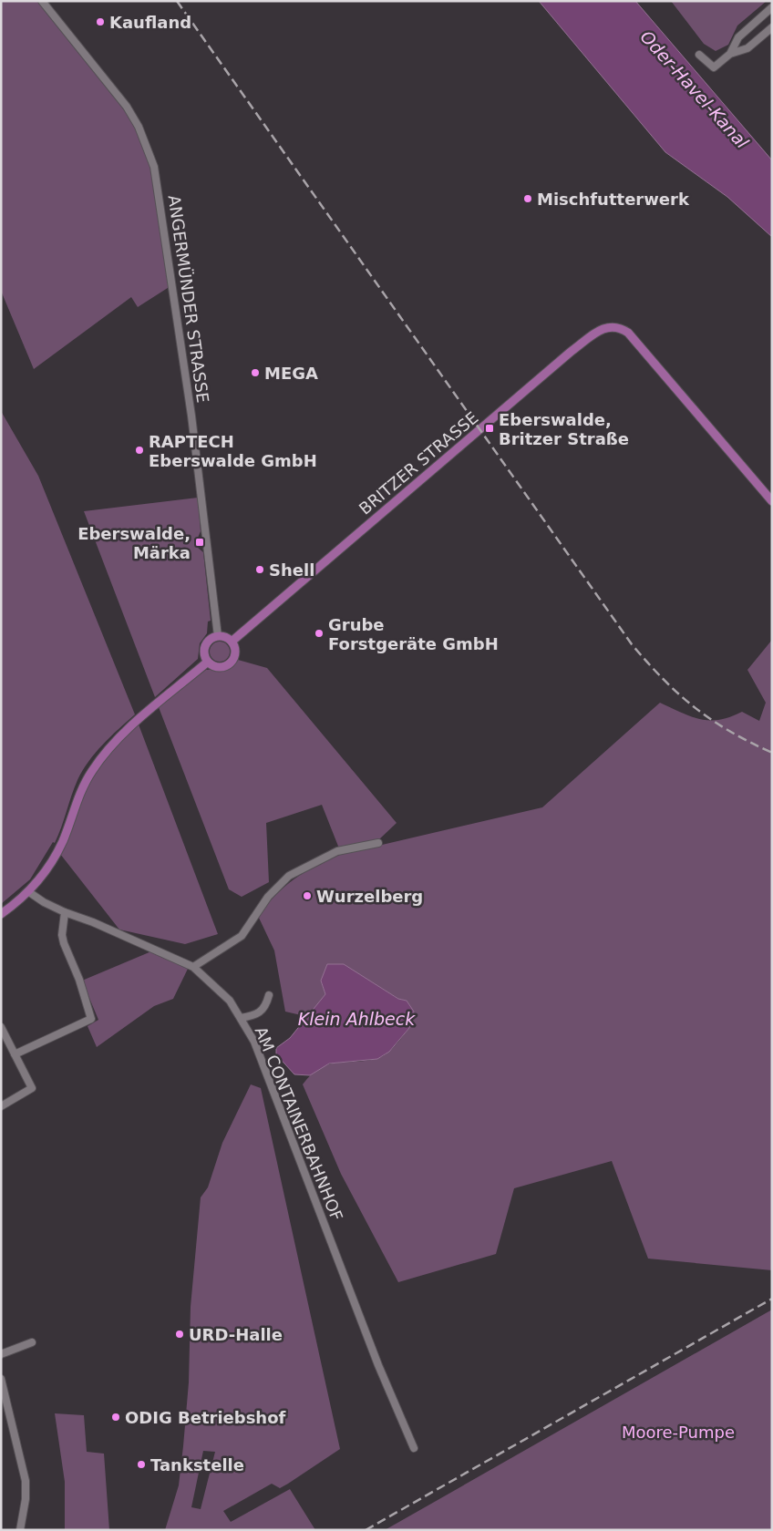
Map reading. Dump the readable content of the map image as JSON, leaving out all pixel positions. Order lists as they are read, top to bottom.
{
  "streets": {
    "main road": ["BRITZER STRASSE"],
    "street": ["ANGERMÜNDER STRASSE", "AM CONTAINERBAHNHOF"]
  },
  "crossings": [
    ["ANGERMÜNDER STRASSE", "BRITZER STRASSE"]
  ],
  "water": ["Oder-Havel-Kanal", "Klein Ahlbeck"],
  "parks": ["Moore-Pumpe"],
  "places": {
    "other": [
      "Kaufland",
      "Mischfutterwerk",
      "MEGA",
      "RAPTECH Eberswalde GmbH",
      "Shell",
      "Grube Forstgeräte GmbH",
      "Wurzelberg",
      "URD-Halle",
      "ODIG Betriebshof",
      "Tankstelle"
    ],
    "transit": ["Eberswalde, Britzer Straße", "Eberswalde, Märka"]
  }
}
